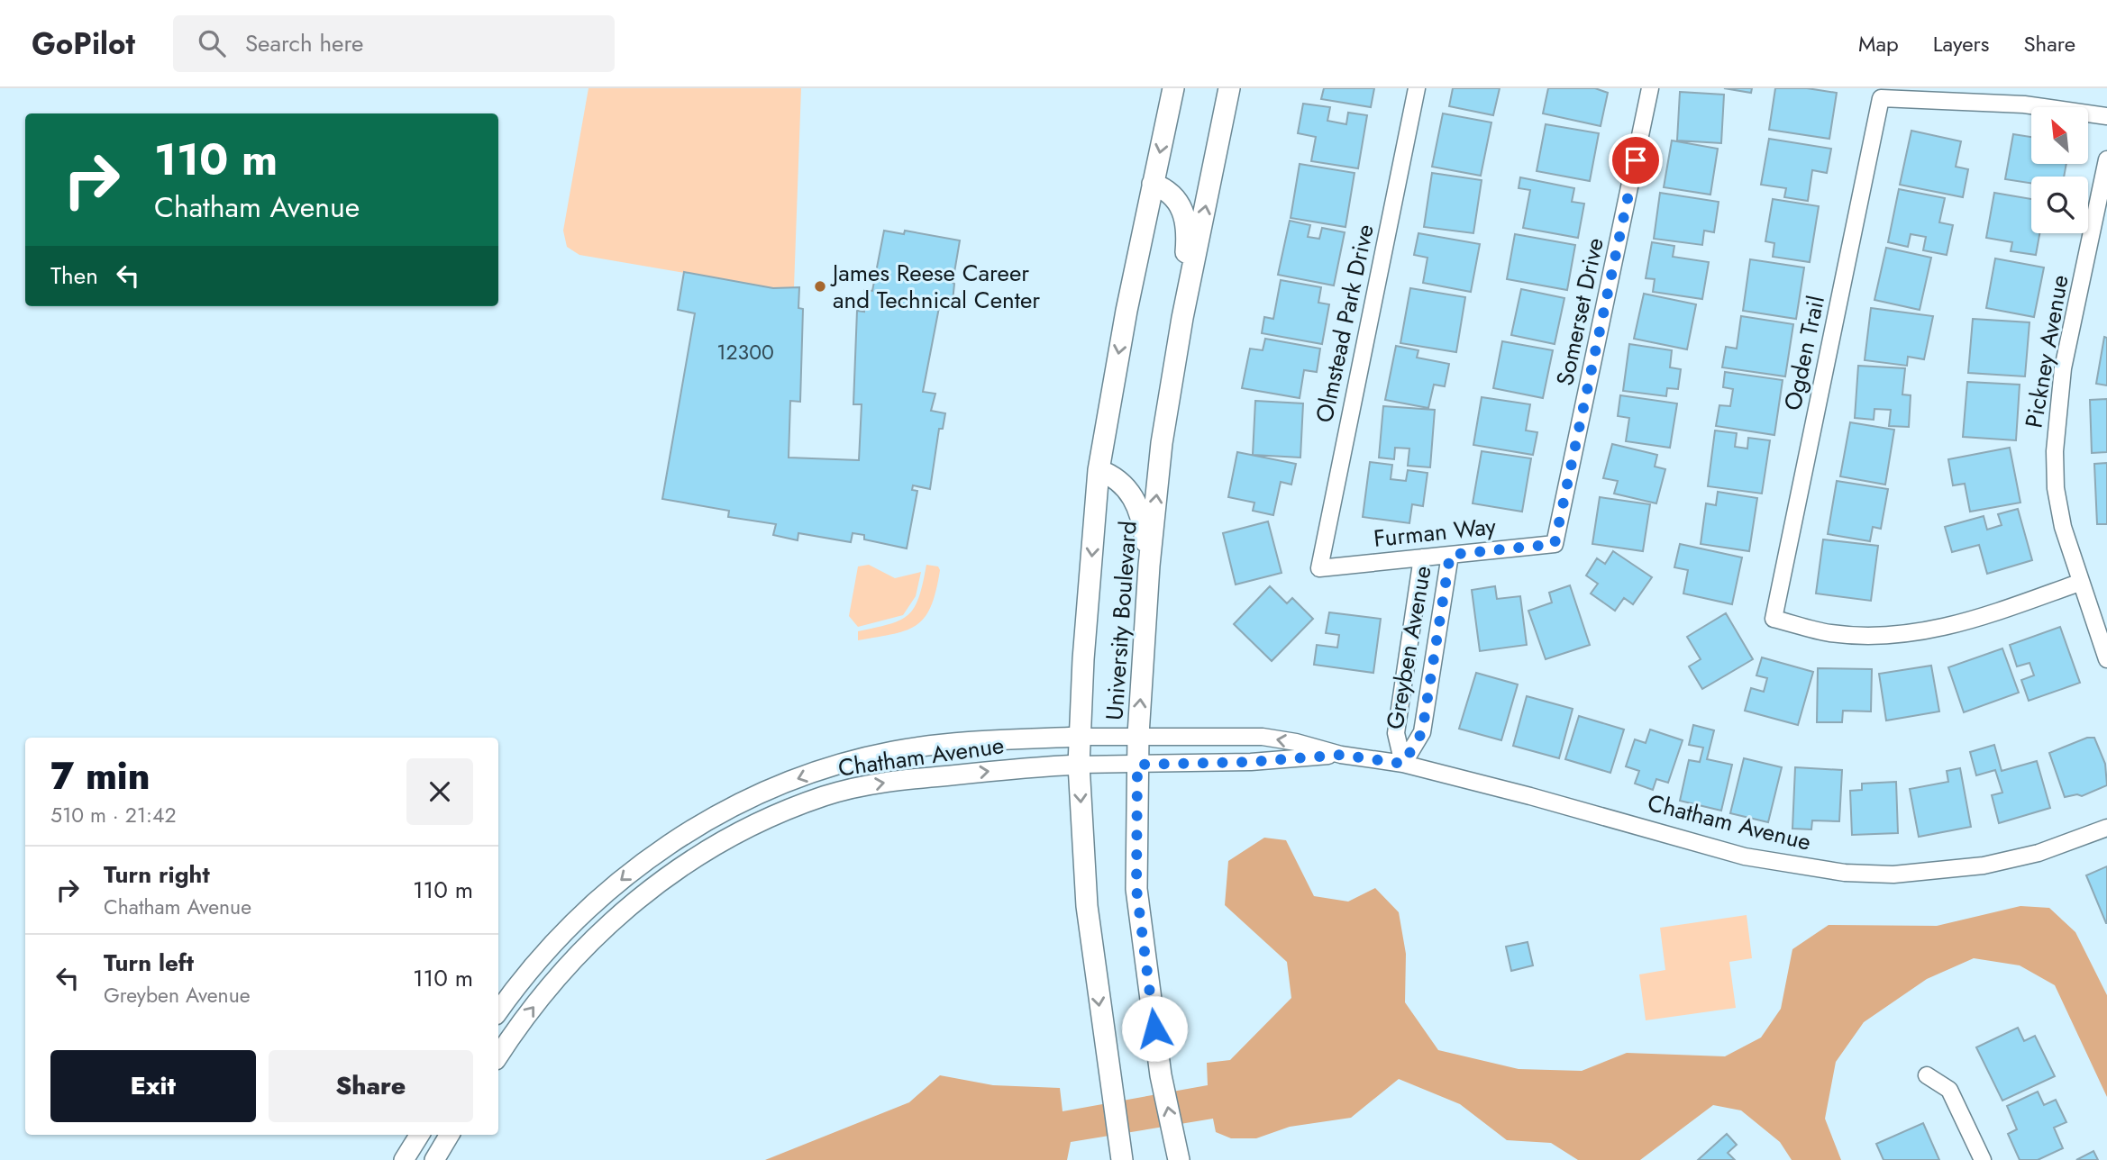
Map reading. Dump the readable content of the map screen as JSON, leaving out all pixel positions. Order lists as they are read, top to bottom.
{
  "streets": {
    "main road": ["University Boulevard"],
    "street": [
      "Somerset Drive",
      "Olmstead Park Drive",
      "Pickney Avenue",
      "Ogden Trail",
      "Furman Way",
      "Greyben Avenue",
      "Chatham Avenue"
    ]
  },
  "crossings": [
    ["Somerset Drive", "Furman Way"],
    ["Olmstead Park Drive", "Furman Way"],
    ["Pickney Avenue", "Ogden Trail"],
    ["Furman Way", "Greyben Avenue"],
    ["University Boulevard", "Chatham Avenue"],
    ["Greyben Avenue", "Chatham Avenue"]
  ],
  "places": ["James Reese Career and Technical Center"],
  "house_numbers": ["12300"],
  "north": "top left",
  "page": {
    "header": "GoPilot",
    "search": "Search here",
    "nav": ["Map", "Layers", "Share"],
    "turn": ["110 m", "Chatham Avenue"],
    "then": "Then",
    "heading": ["7 min", "510 m · 21:42"],
    "list": [
      {
        "name": "Turn right",
        "note": "Chatham Avenue",
        "value": "110 m"
      },
      {
        "name": "Turn left",
        "note": "Greyben Avenue",
        "value": "110 m"
      }
    ],
    "buttons": ["Exit", "Share"]
  }
}
